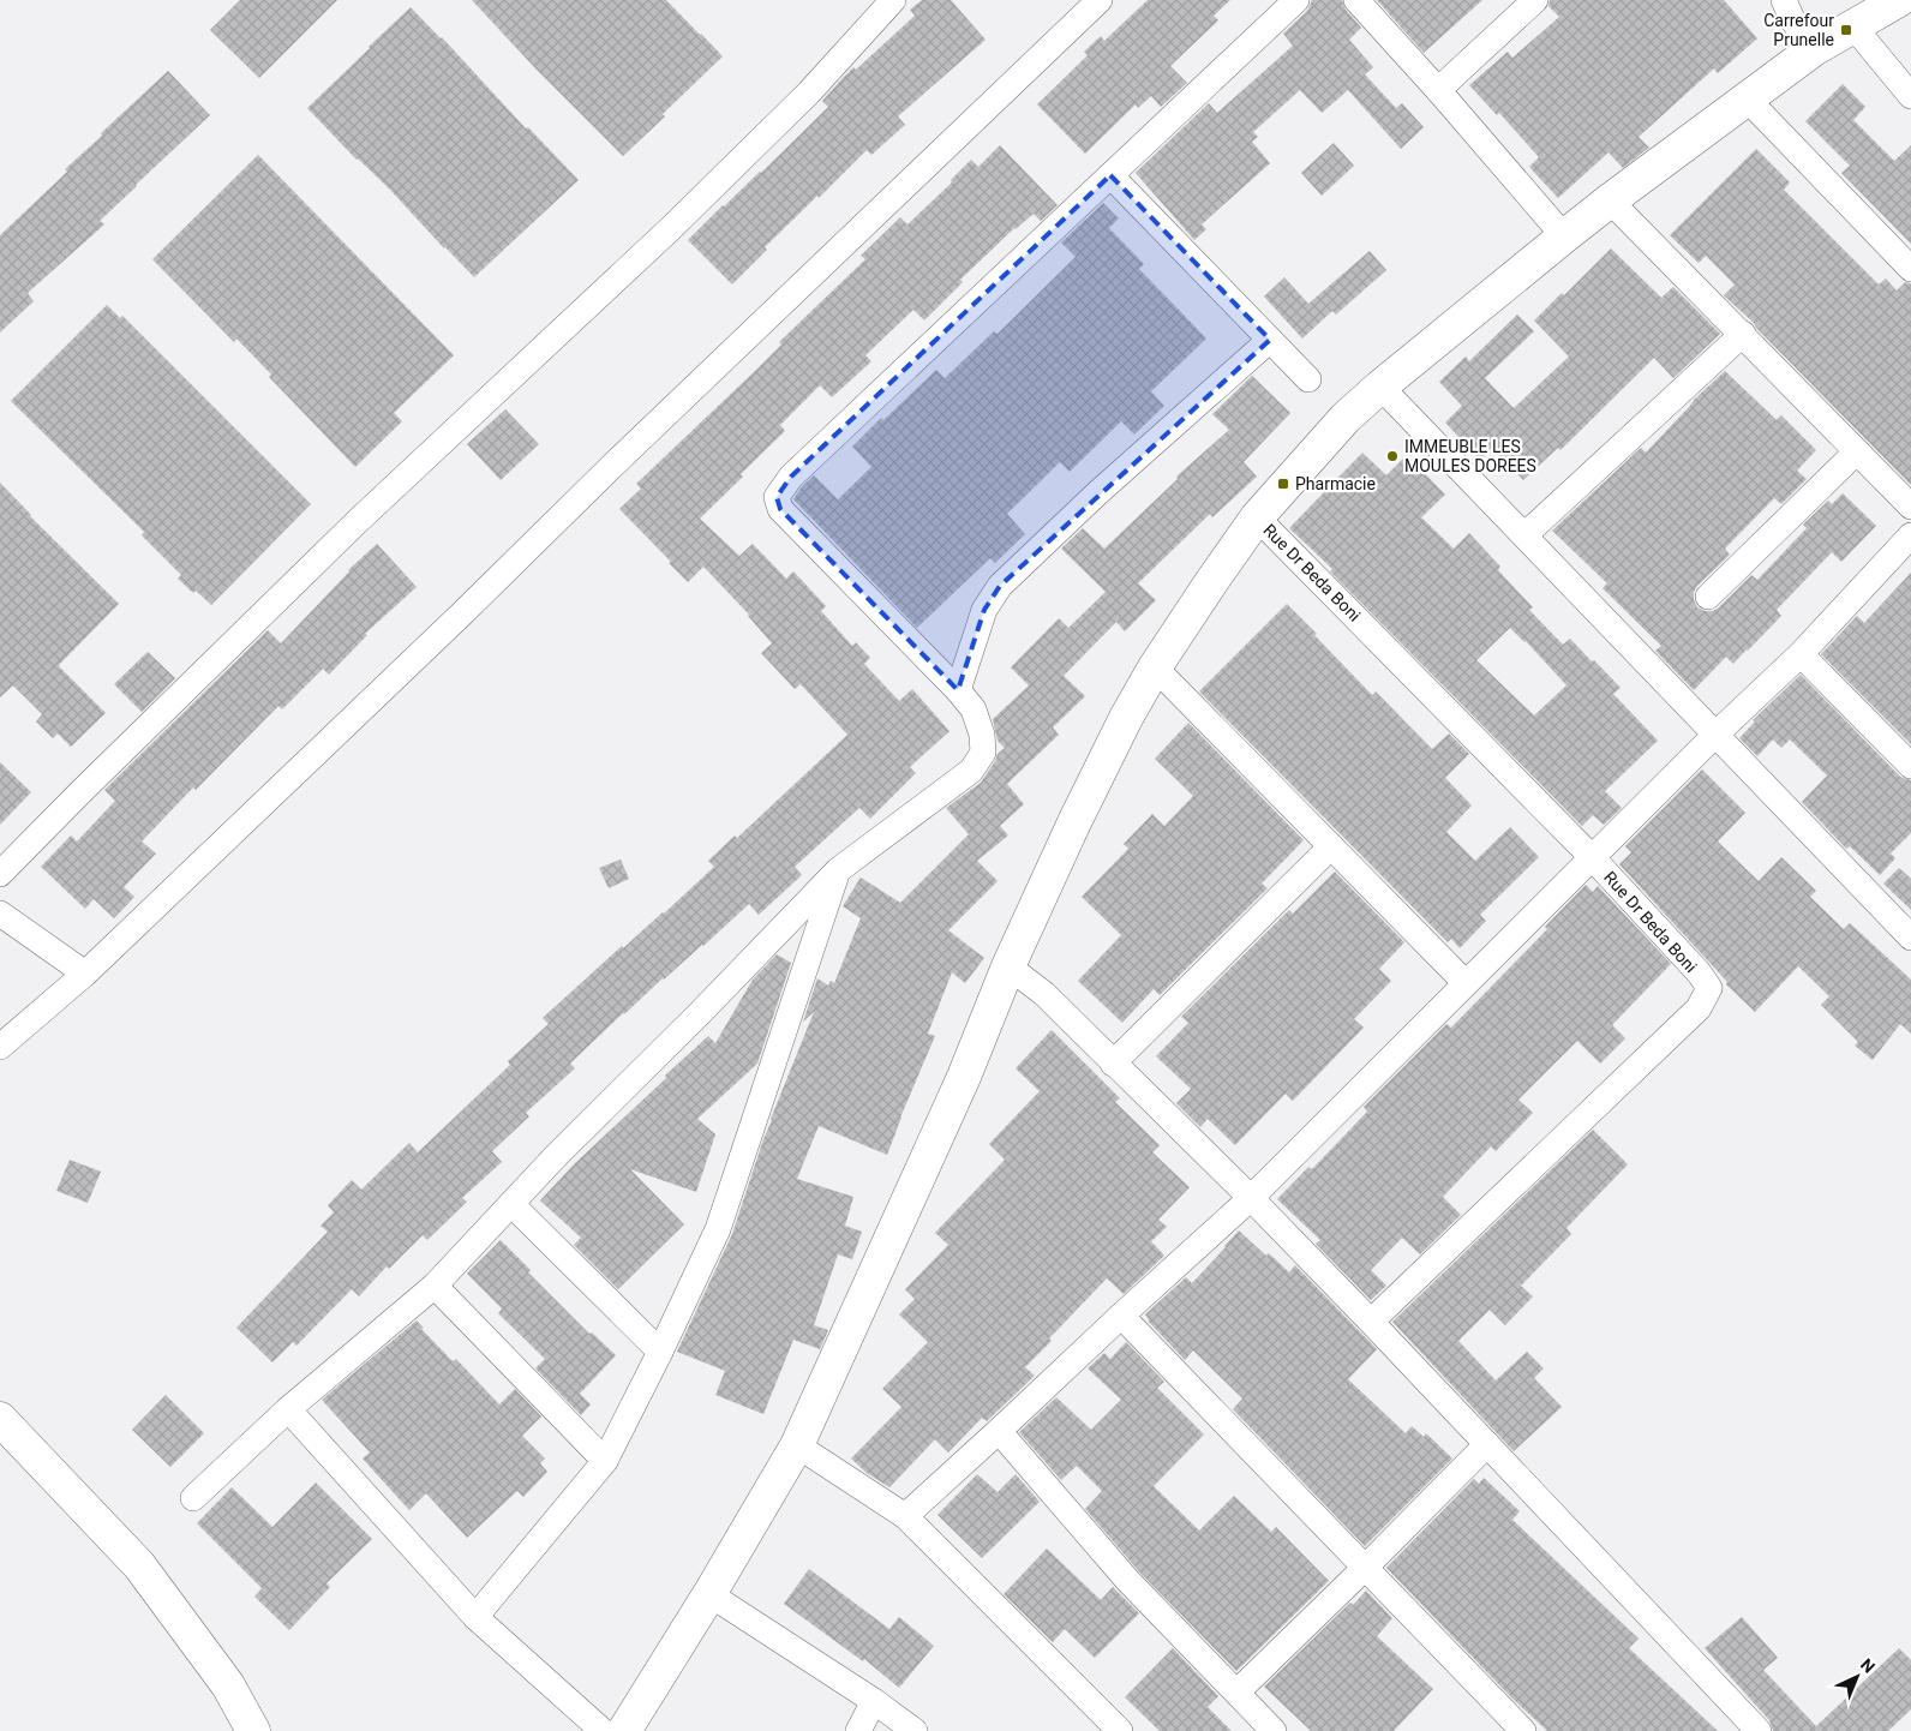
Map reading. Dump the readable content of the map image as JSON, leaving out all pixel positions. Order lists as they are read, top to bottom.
{
  "streets": {
    "street": ["Rue Dr Beda Boni"]
  },
  "places": {
    "transit": ["Carrefour Prunelle", "Pharmacie"],
    "other": ["IMMEUBLE LES MOULES DOREES"]
  },
  "north": "top right"
}
